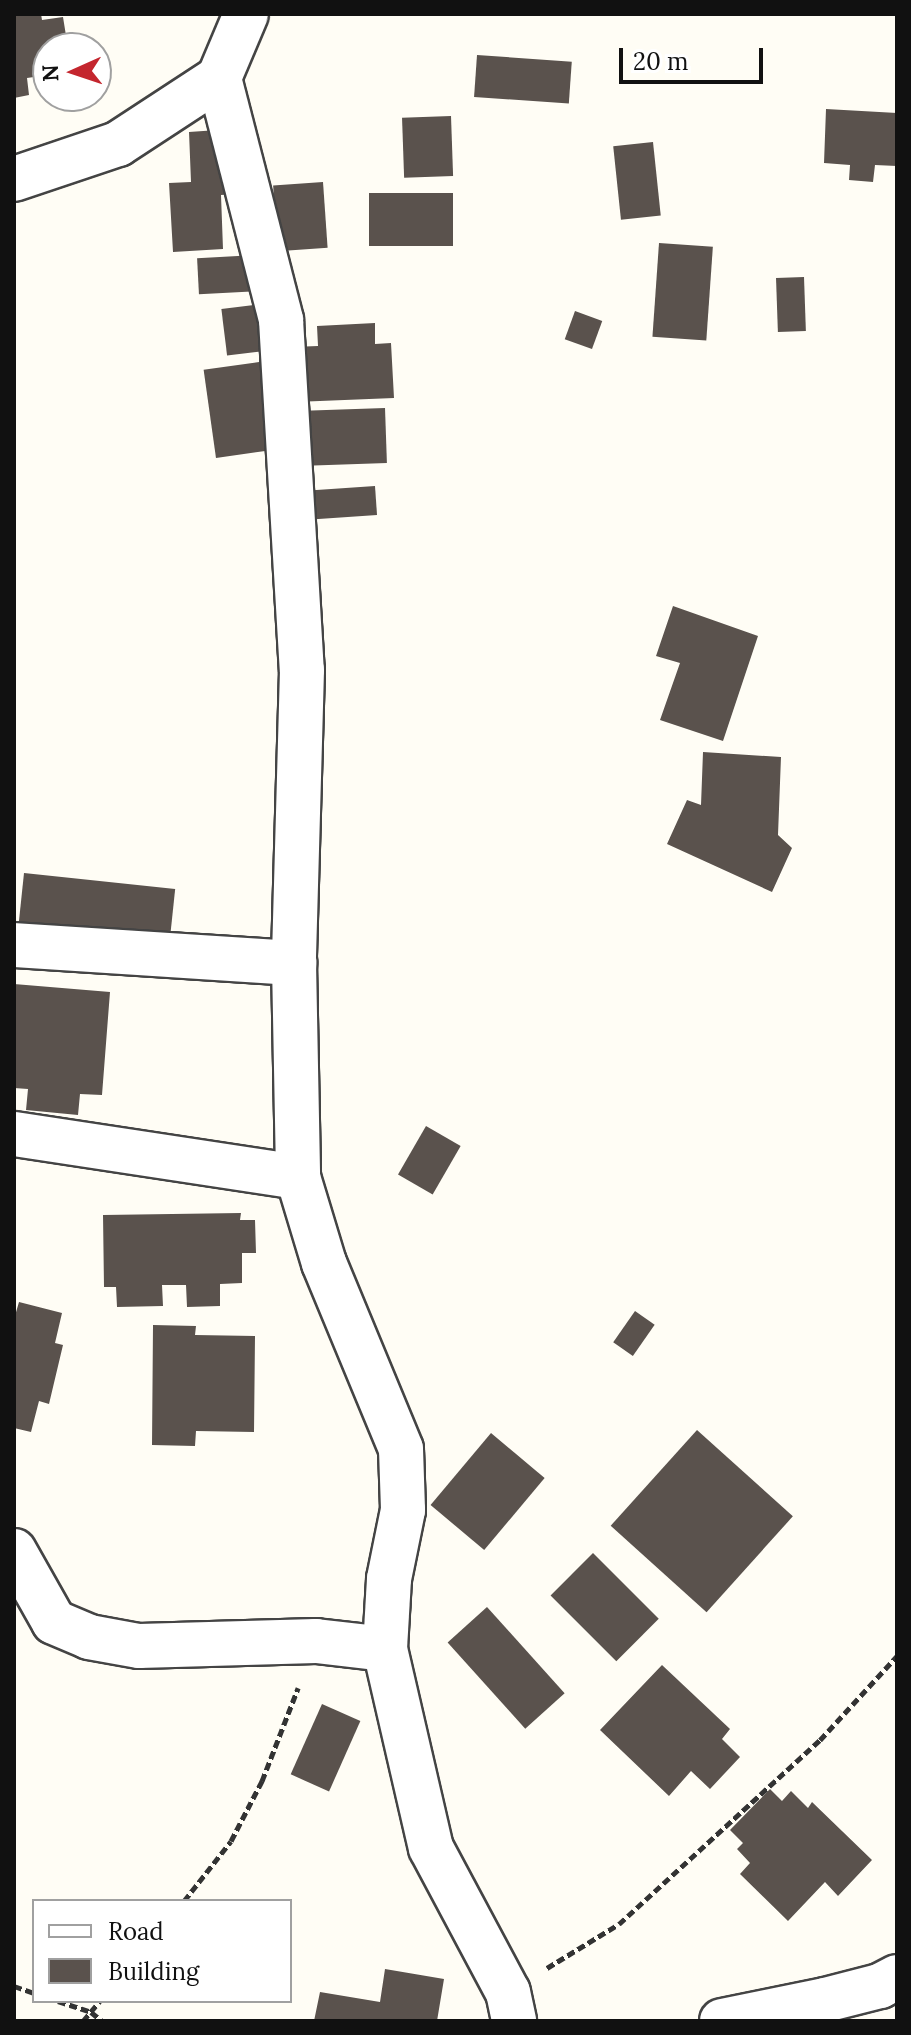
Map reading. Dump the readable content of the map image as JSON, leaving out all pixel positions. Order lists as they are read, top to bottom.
{
  "legend": ["Road", "Building"],
  "scale_bar": "20 m",
  "north": "left"
}
